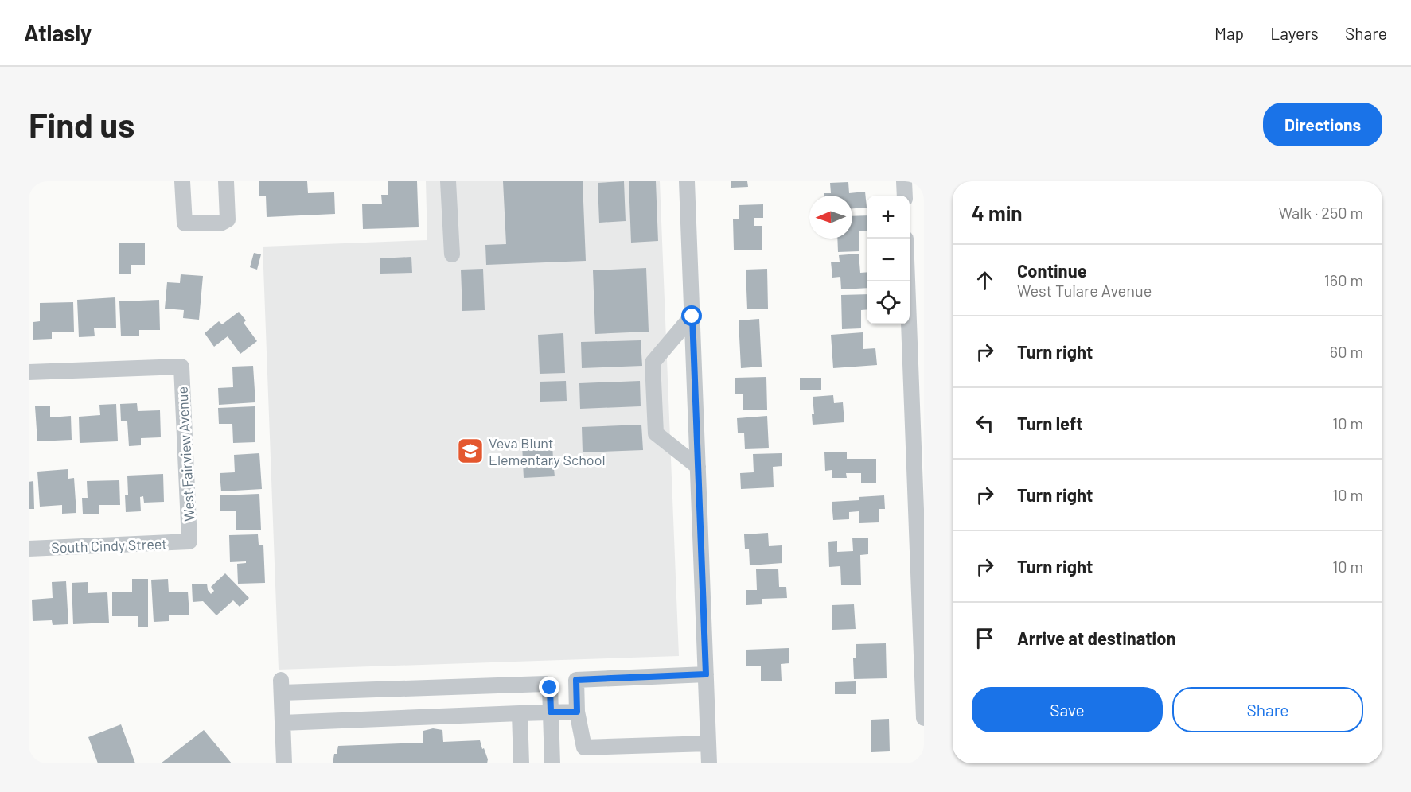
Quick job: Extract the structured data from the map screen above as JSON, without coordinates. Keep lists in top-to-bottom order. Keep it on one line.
{"streets":{"street":["West Fairview Avenue","South Cindy Street"]},"crossings":[["West Fairview Avenue","South Cindy Street"]],"places":{"school or university":["Veva Blunt Elementary School"]},"north":"left","page":{"header":"Atlasly","nav":["Map","Layers","Share"],"buttons":["Directions",["Save","Share"]],"title":"Find us","heading":["4 min","Walk · 250 m"],"map_buttons":["+","−"],"list":[["Continue","West Tulare Avenue","160 m"],["Turn right","60 m"],["Turn left","10 m"],["Turn right","10 m"],["Turn right","10 m"],"Arrive at destination"]}}
